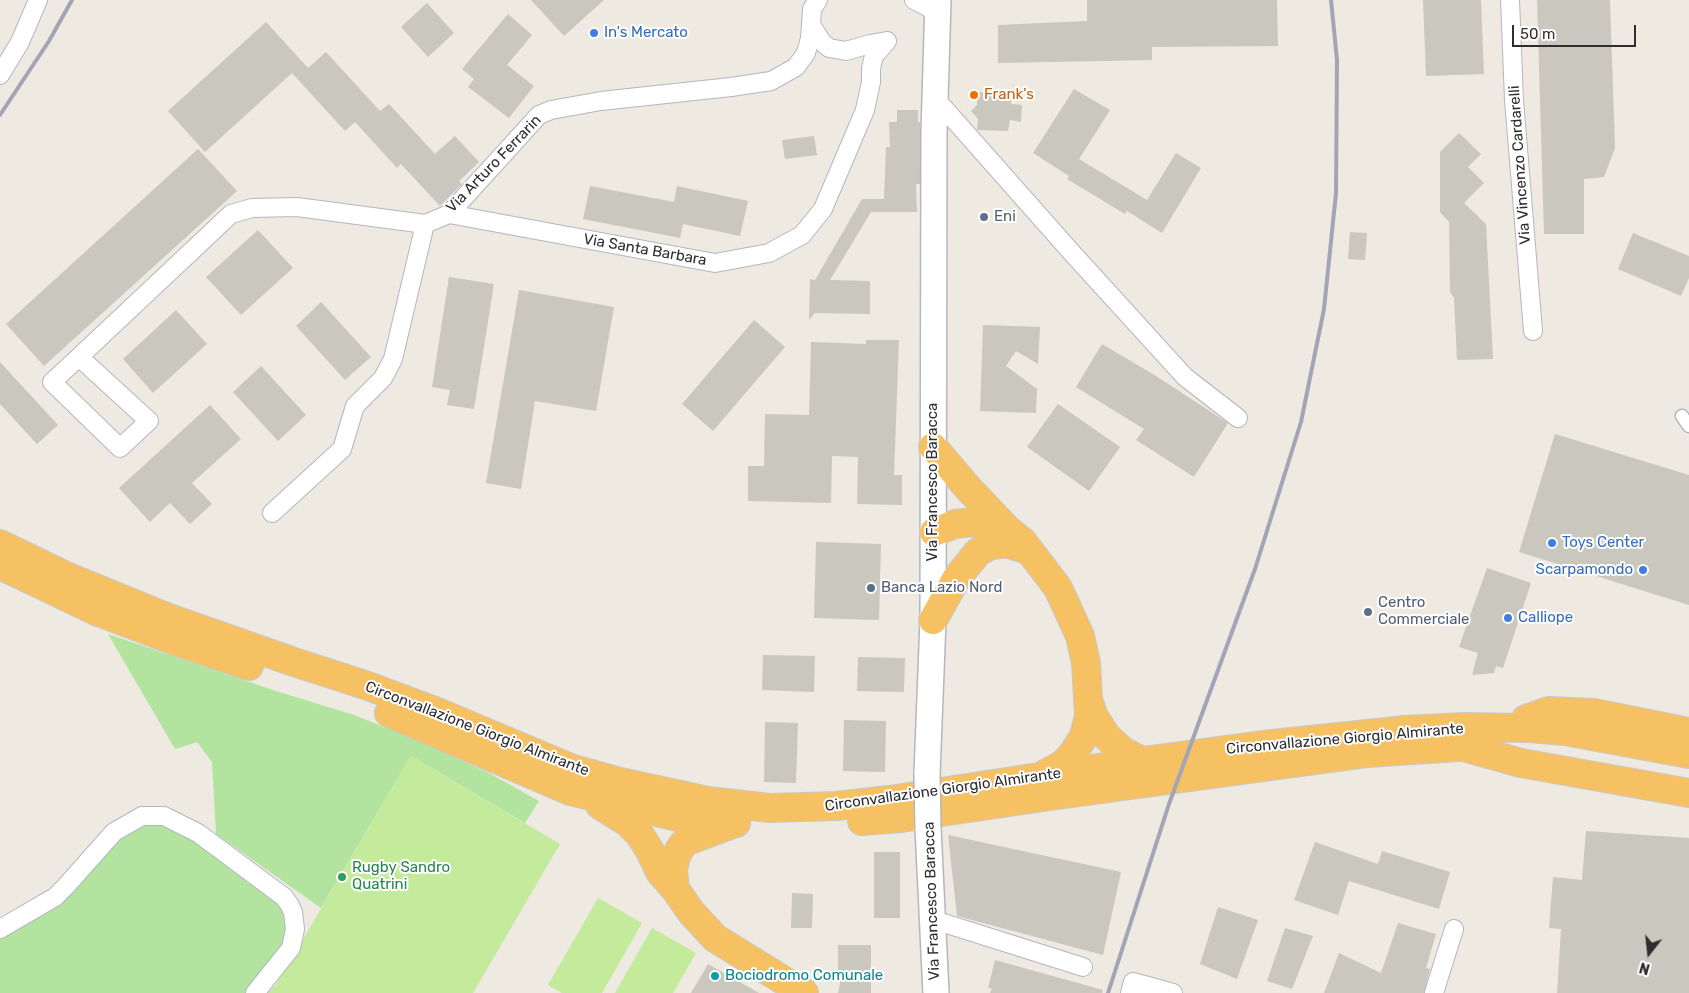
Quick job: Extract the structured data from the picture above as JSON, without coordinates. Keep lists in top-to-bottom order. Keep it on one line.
{"streets":{"highway":["Circonvallazione Giorgio Almirante"],"main road":["Via Francesco Baracca"],"street":["Via Arturo Ferrarin","Via Vincenzo Cardarelli","Via Santa Barbara"]},"crossings":[["Via Arturo Ferrarin","Via Santa Barbara"]],"places":["In's Mercato","Frank's","Eni","Toys Center","Scarpamondo","Banca Lazio Nord","Centro Commerciale","Calliope","Rugby Sandro Quatrini","Bociodromo Comunale"],"scale_bar":"50 m","north":"bottom"}
